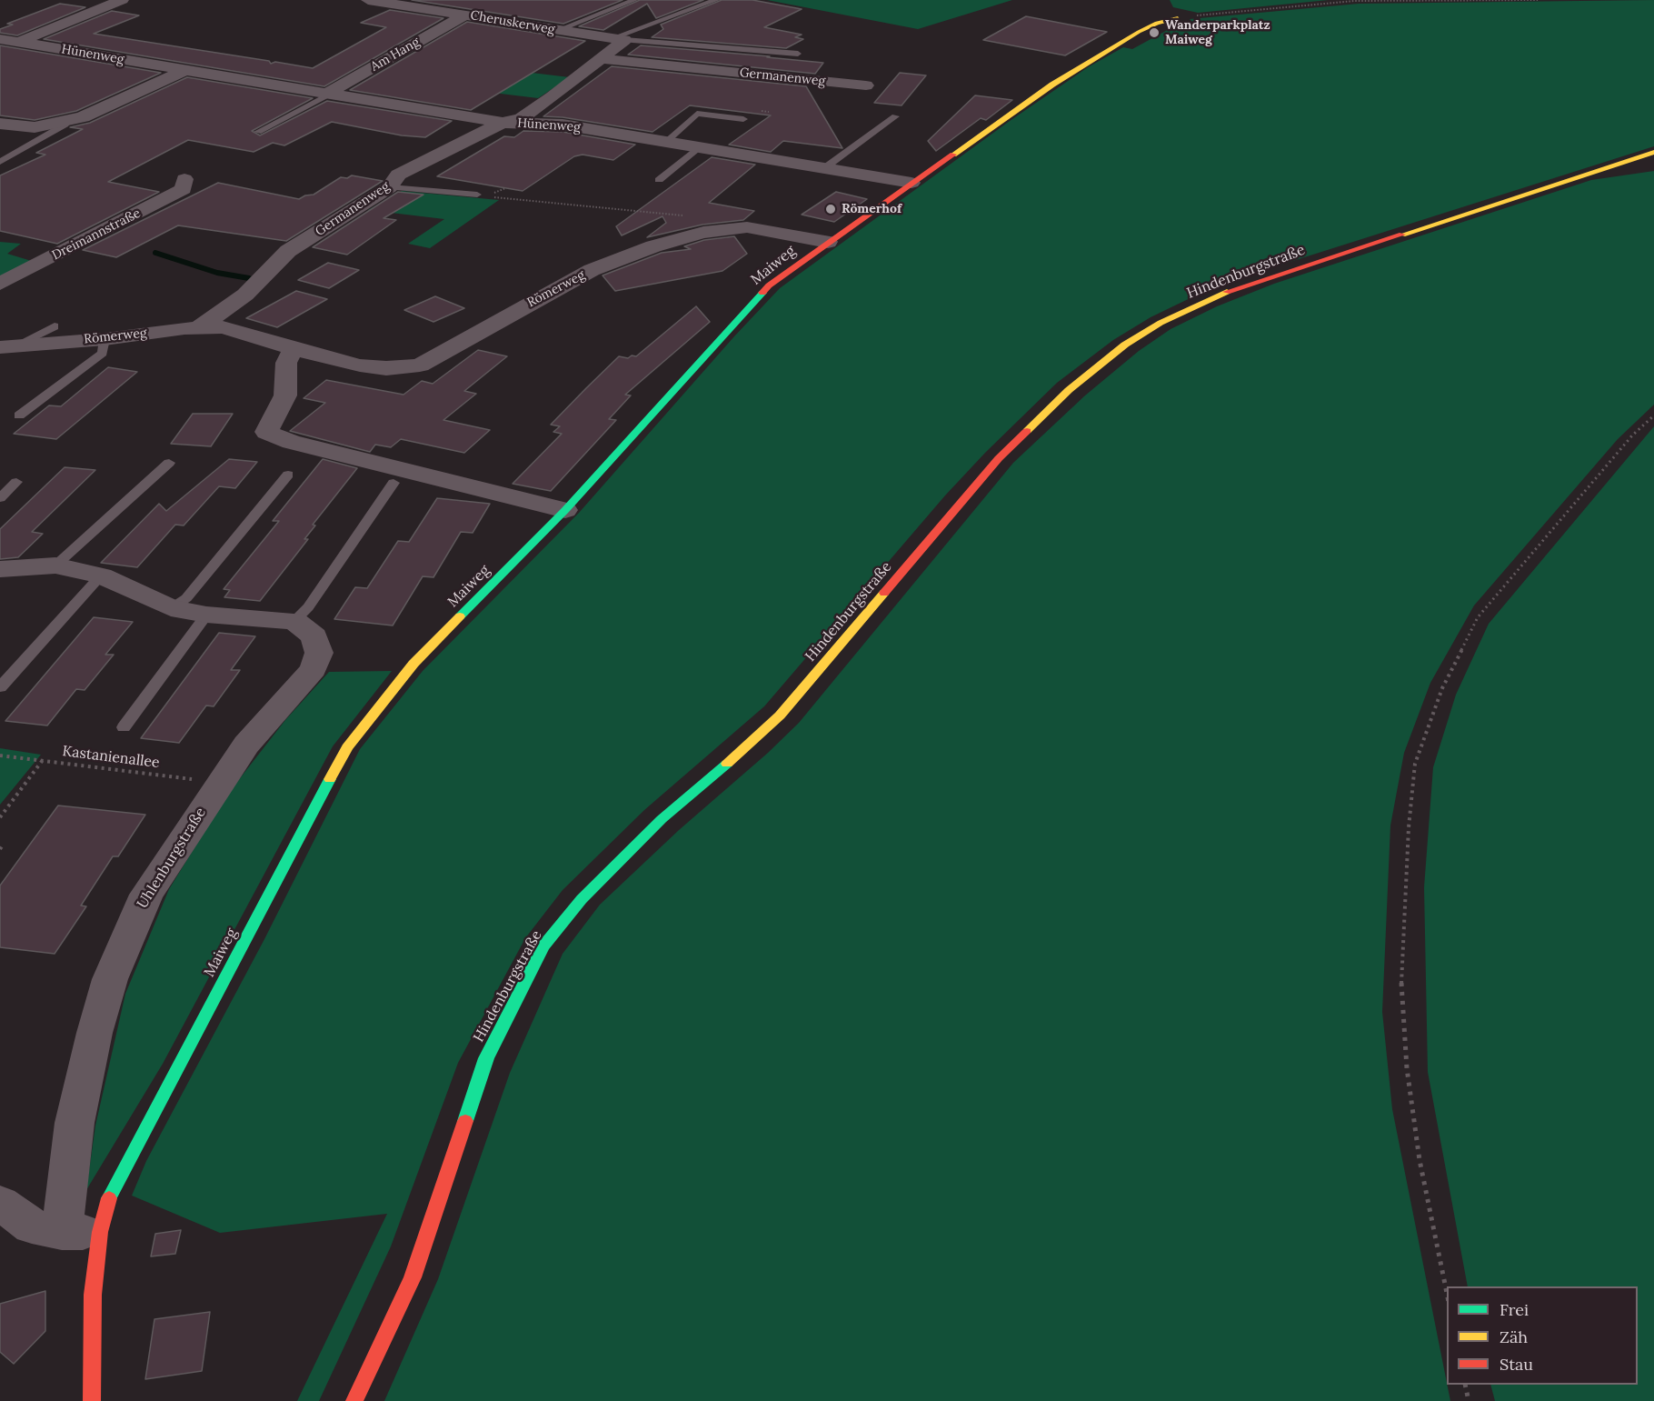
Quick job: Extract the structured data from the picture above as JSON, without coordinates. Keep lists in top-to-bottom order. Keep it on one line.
{"streets":{"street":["Cheruskerweg","Hünenweg","Am Hang","Germanenweg","Dreimannstraße","Maiweg","Hindenburgstraße","Römerweg","Uhlenburgstraße"],"path":["Kastanienallee"]},"crossings":[["Cheruskerweg","Am Hang"],["Cheruskerweg","Germanenweg"],["Hünenweg","Am Hang"],["Hünenweg","Germanenweg"],["Hünenweg","Maiweg"],["Germanenweg","Römerweg"],["Maiweg","Römerweg"],["Maiweg","Uhlenburgstraße"],["Kastanienallee","Uhlenburgstraße"]],"places":["Wanderparkplatz Maiweg","Römerhof"],"legend":["Frei","Zäh","Stau"]}
